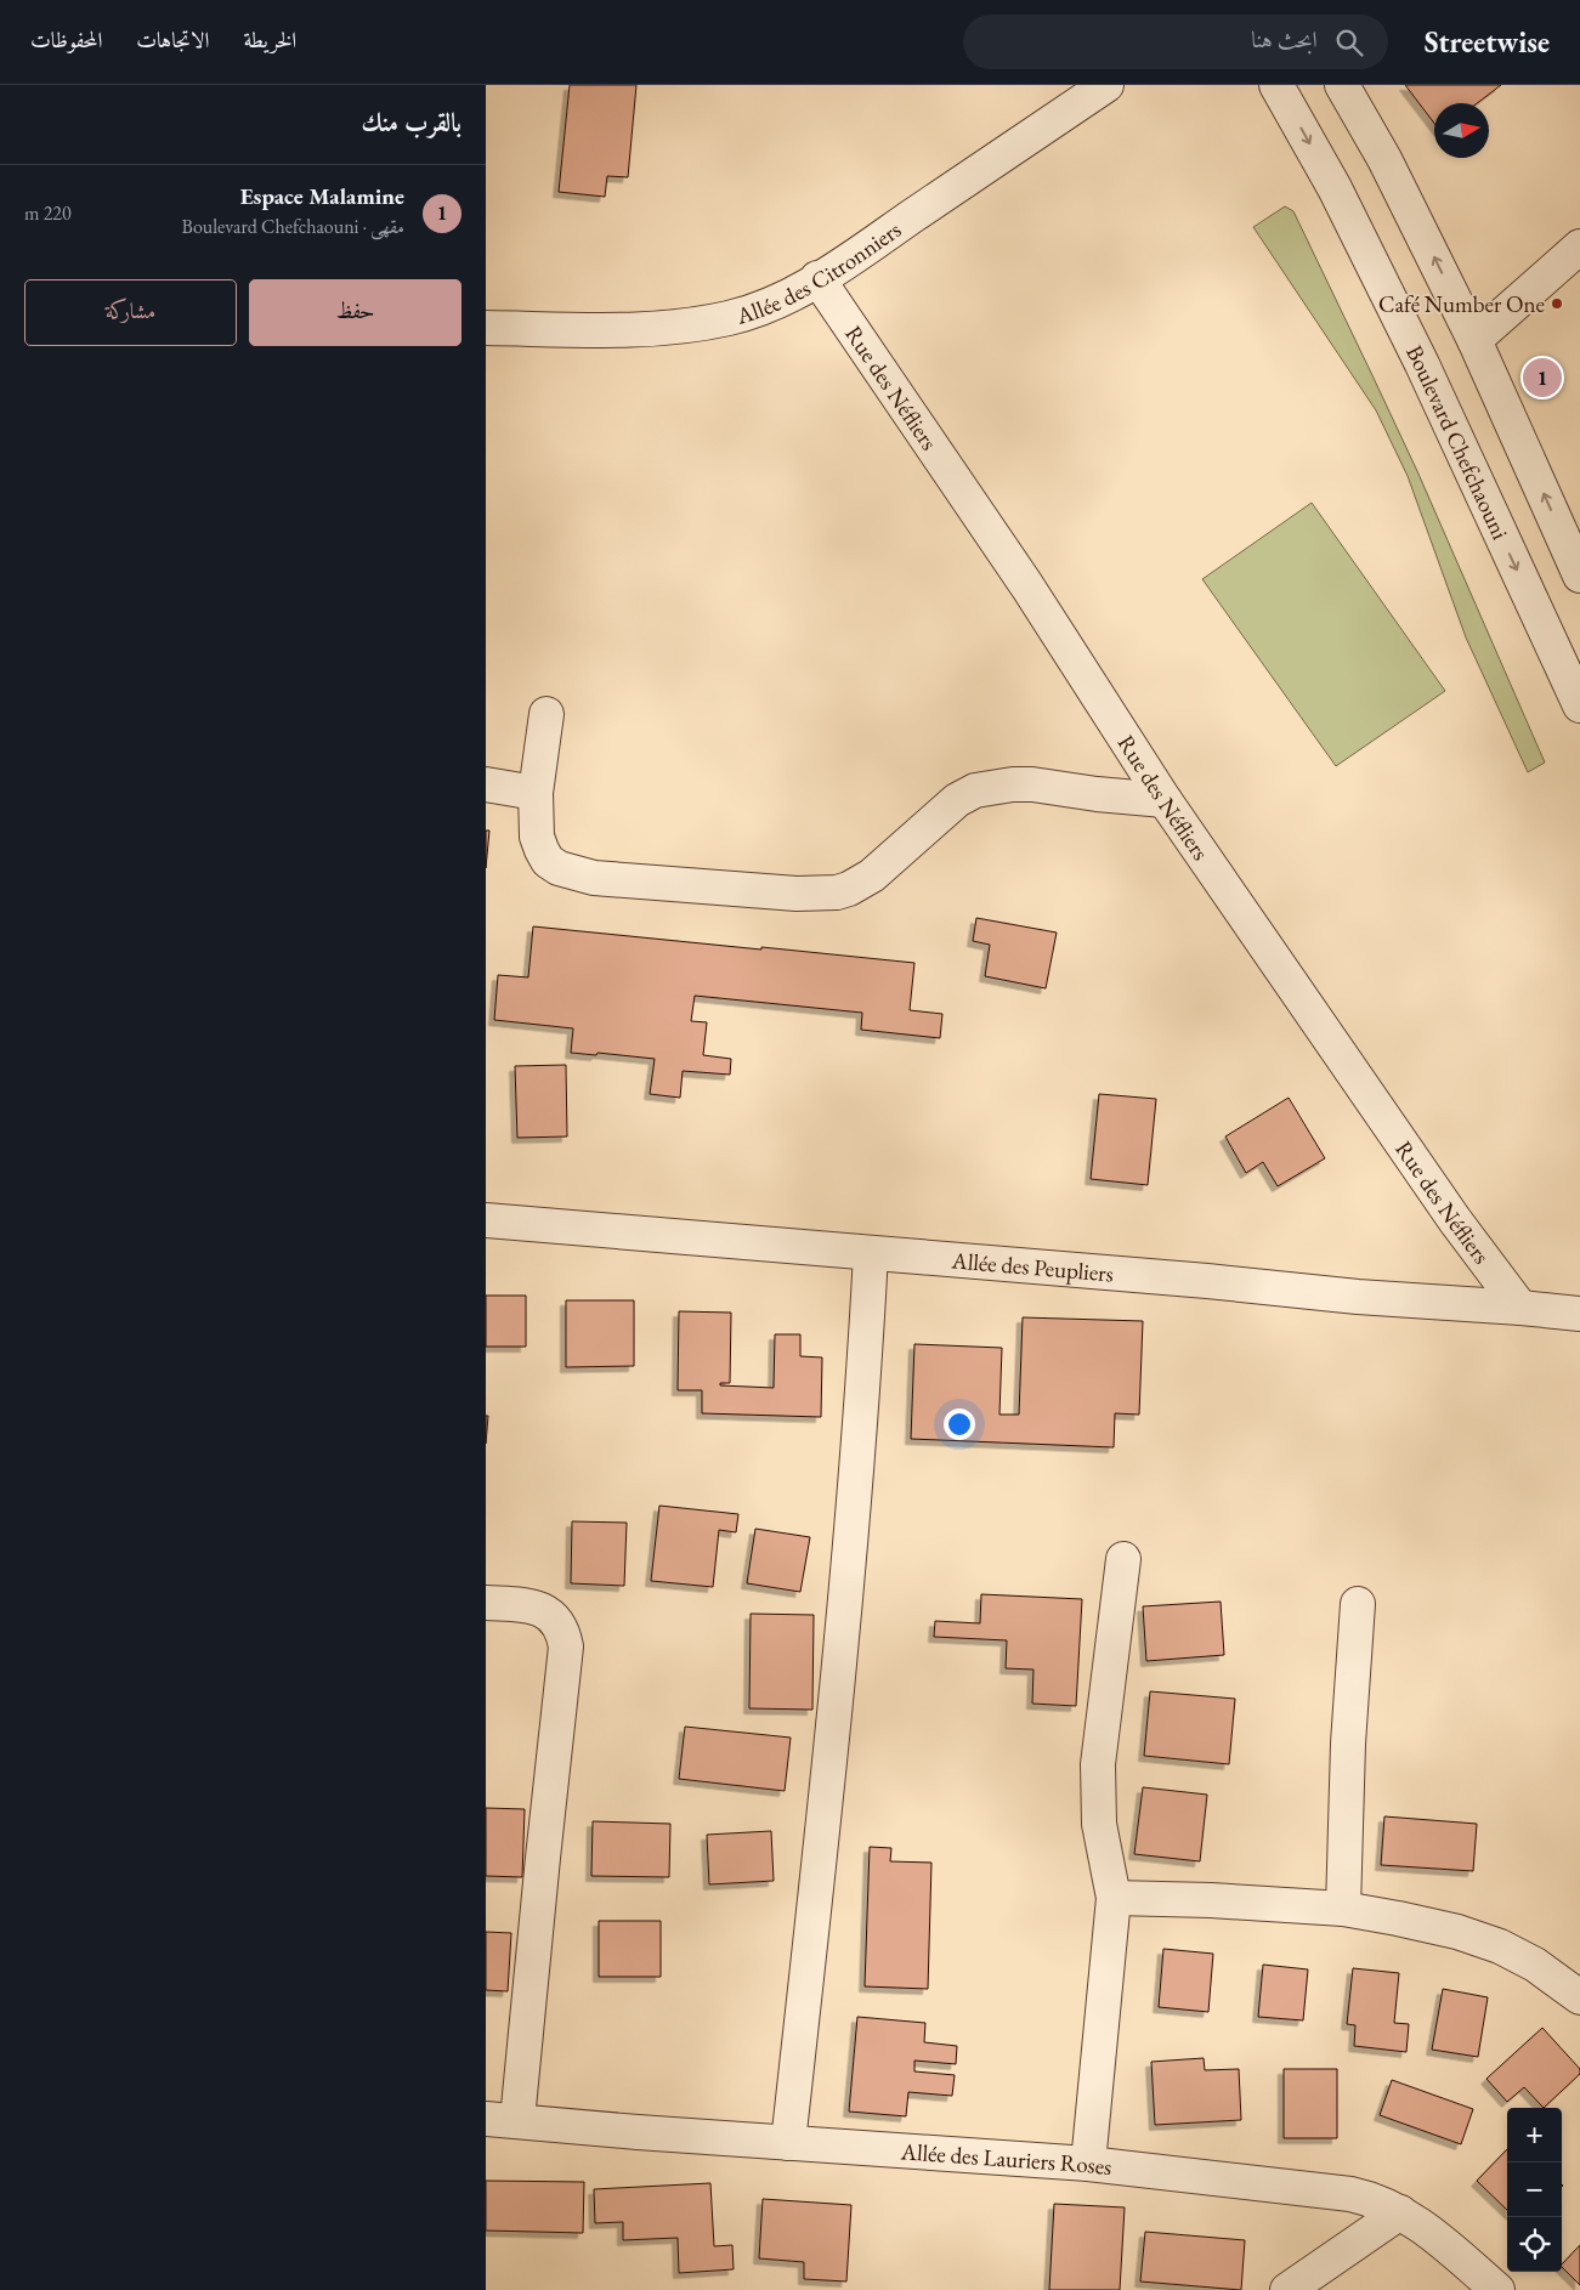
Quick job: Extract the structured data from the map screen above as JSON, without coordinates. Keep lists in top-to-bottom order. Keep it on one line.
{"streets":{"street":["Allée des Citronniers","Rue des Néfliers","Boulevard Chefchaouni","Allée des Peupliers","Allée des Lauriers Roses"]},"crossings":[["Allée des Citronniers","Rue des Néfliers"],["Rue des Néfliers","Allée des Peupliers"]],"places":["Café Number One"],"north":"right","page":{"header":"Streetwise","search":"ابحث هنا","nav":["الخريطة","الاتجاهات","المحفوظات"],"heading":"بالقرب منك","list":[{"mark":"1","name":"Espace Malamine","note":"مقهى · Boulevard Chefchaouni","value":"220 m"}],"buttons":["حفظ","مشاركة"],"pins":"1","map_buttons":["+","−"]}}
